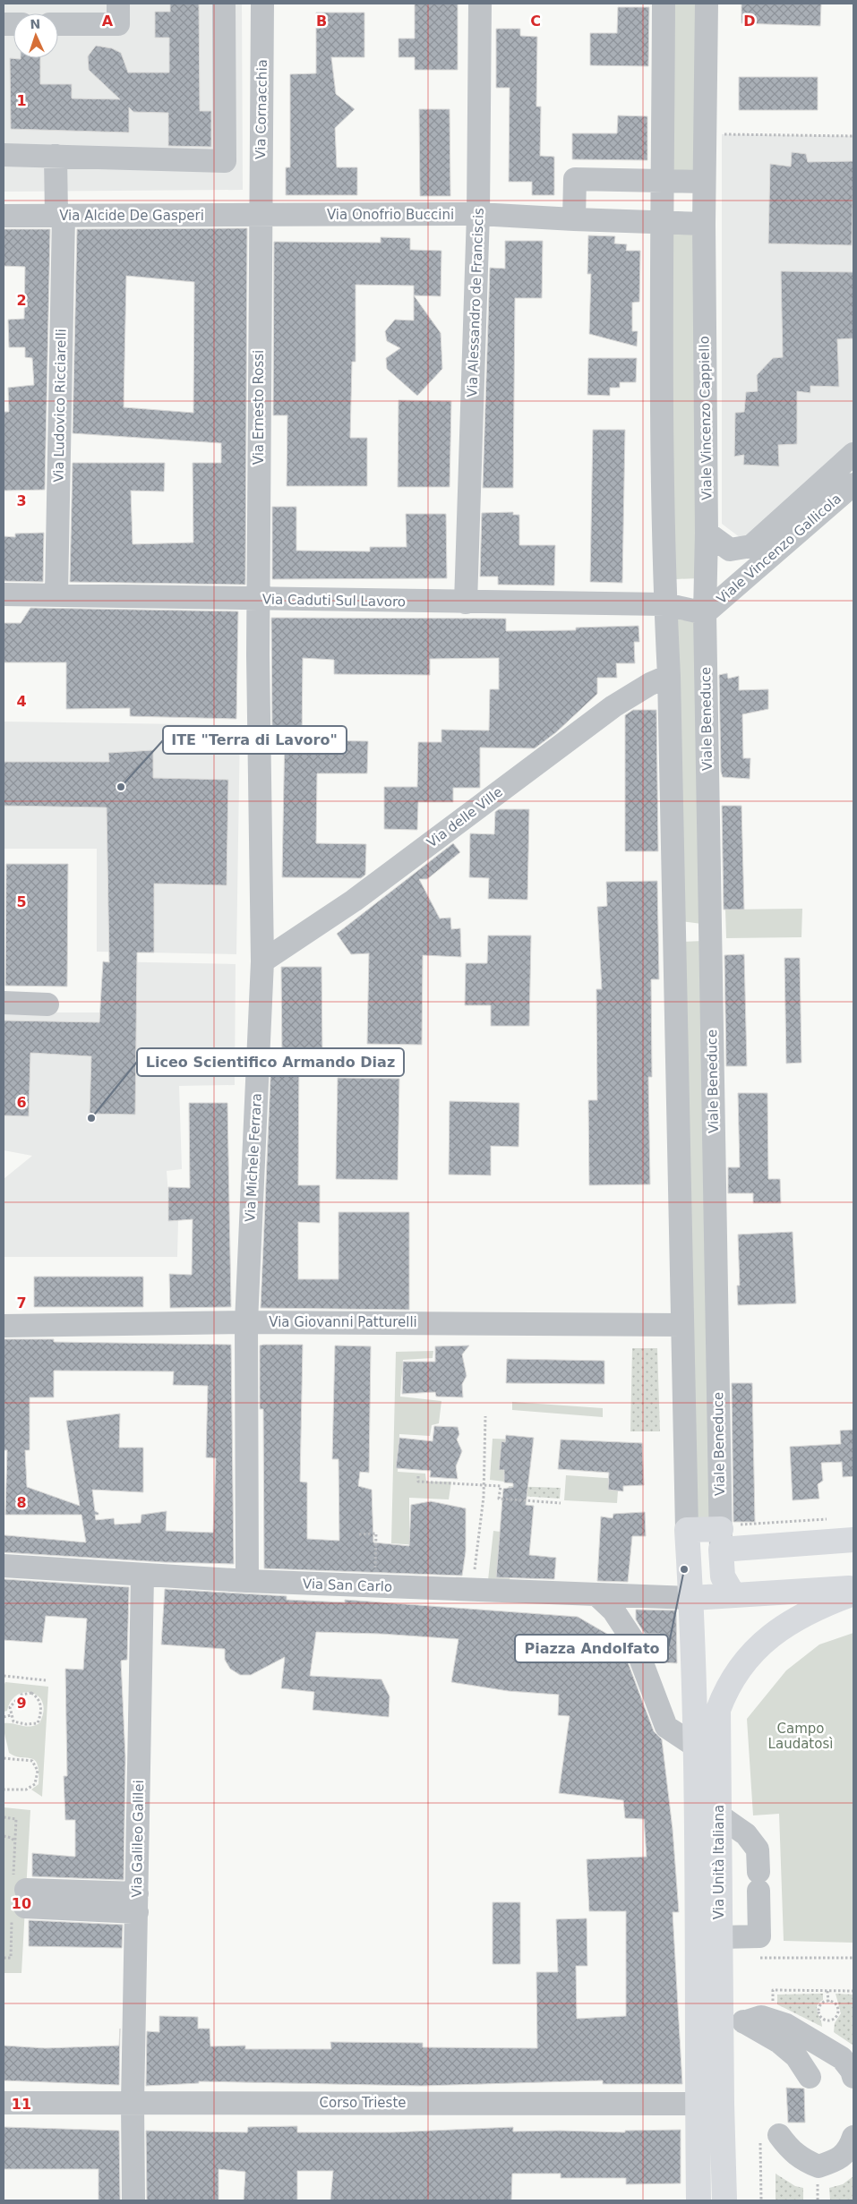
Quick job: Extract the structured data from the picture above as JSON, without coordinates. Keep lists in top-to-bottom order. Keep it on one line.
{"streets":{"main road":["Via Unità Italiana"],"street":["Via Cornacchia","Via Onofrio Buccini","Via Alcide De Gasperi","Via Alessandro de Franciscis","Via Ludovico Ricciarelli","Via Ernesto Rossi","Viale Vincenzo Cappiello","Viale Vincenzo Gallicola","Via Caduti Sul Lavoro","Viale Beneduce","Via delle Ville","Via Michele Ferrara","Via Giovanni Patturelli","Via San Carlo","Via Galileo Galilei","Corso Trieste"]},"crossings":[["Via Cornacchia","Via Onofrio Buccini"],["Via Cornacchia","Via Alcide De Gasperi"],["Via Cornacchia","Via Ernesto Rossi"],["Via Onofrio Buccini","Via Alcide De Gasperi"],["Via Onofrio Buccini","Via Alessandro de Franciscis"],["Via Onofrio Buccini","Via Ernesto Rossi"],["Via Alcide De Gasperi","Via Ludovico Ricciarelli"],["Via Alcide De Gasperi","Via Ernesto Rossi"],["Via Alessandro de Franciscis","Via Caduti Sul Lavoro"],["Via Ludovico Ricciarelli","Via Caduti Sul Lavoro"],["Via Ernesto Rossi","Via Caduti Sul Lavoro"],["Via Ernesto Rossi","Via Michele Ferrara"],["Viale Vincenzo Cappiello","Viale Vincenzo Gallicola"],["Viale Vincenzo Cappiello","Via Caduti Sul Lavoro"],["Viale Vincenzo Cappiello","Viale Beneduce"],["Viale Vincenzo Gallicola","Via Caduti Sul Lavoro"],["Viale Vincenzo Gallicola","Viale Beneduce"],["Via Caduti Sul Lavoro","Viale Beneduce"],["Via Caduti Sul Lavoro","Via Michele Ferrara"],["Via delle Ville","Via Michele Ferrara"],["Via Michele Ferrara","Via Giovanni Patturelli"],["Via Michele Ferrara","Via San Carlo"],["Via San Carlo","Via Galileo Galilei"],["Via San Carlo","Via Unità Italiana"],["Via Galileo Galilei","Corso Trieste"],["Via Unità Italiana","Corso Trieste"]],"parks":["Campo Laudatosì"],"places":["ITE \"Terra di Lavoro\"","Liceo Scientifico Armando Diaz","Piazza Andolfato"],"north":"top","grid":{"columns":["A","B","C","D"],"rows":["1","2","3","4","5","6","7","8","9","10","11"]}}
